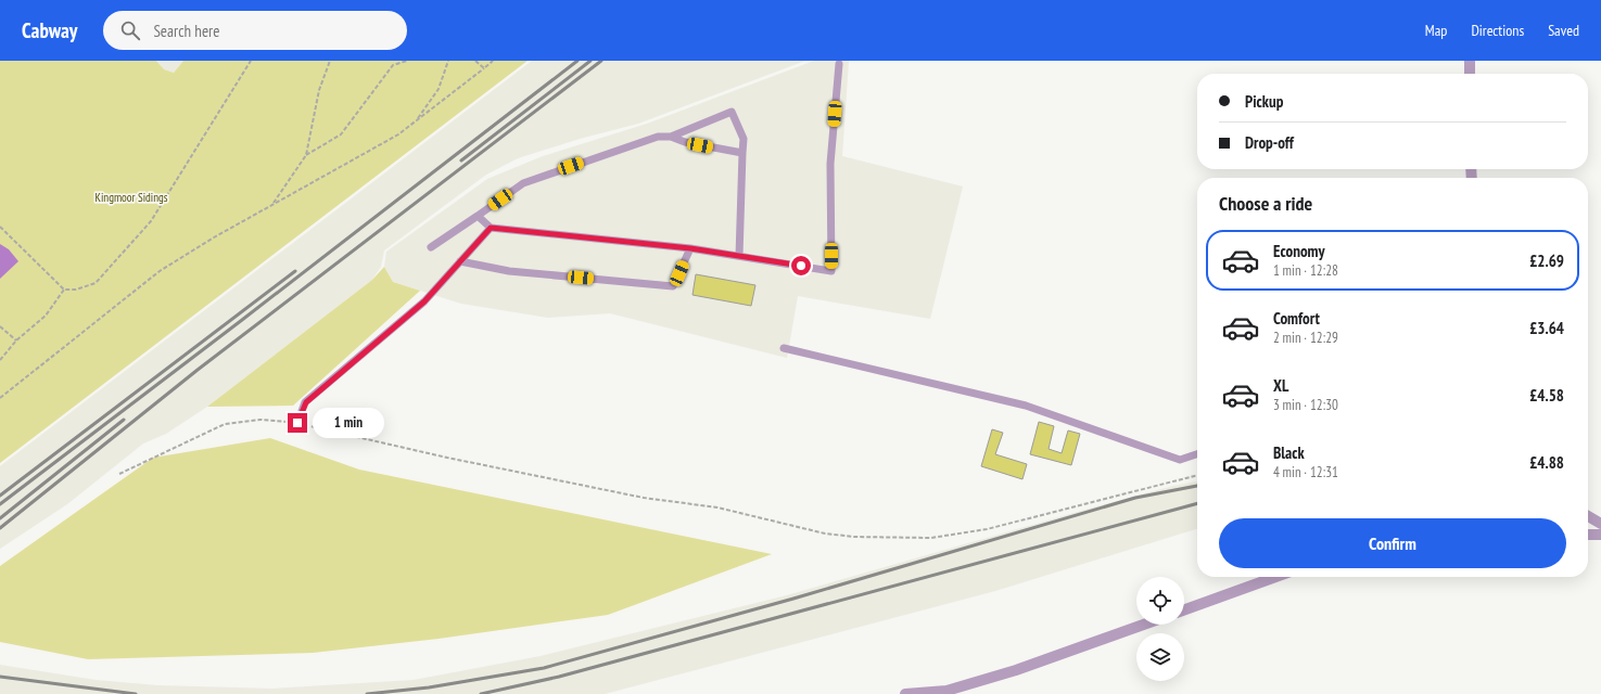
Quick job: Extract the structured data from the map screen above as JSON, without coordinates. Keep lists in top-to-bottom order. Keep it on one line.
{"parks":["Kingmoor Sidings"],"page":{"header":"Cabway","search":"Search here","nav":["Map","Directions","Saved"],"banner":["Pickup","Drop-off"],"heading":"Choose a ride","list":[{"name":"Economy","note":"1 min · 12:28","value":"£2.69"},{"name":"Comfort","note":"2 min · 12:29","value":"£3.64"},{"name":"XL","note":"3 min · 12:30","value":"£4.58"},{"name":"Black","note":"4 min · 12:31","value":"£4.88"}],"bubble":"1 min","buttons":"Confirm"}}
